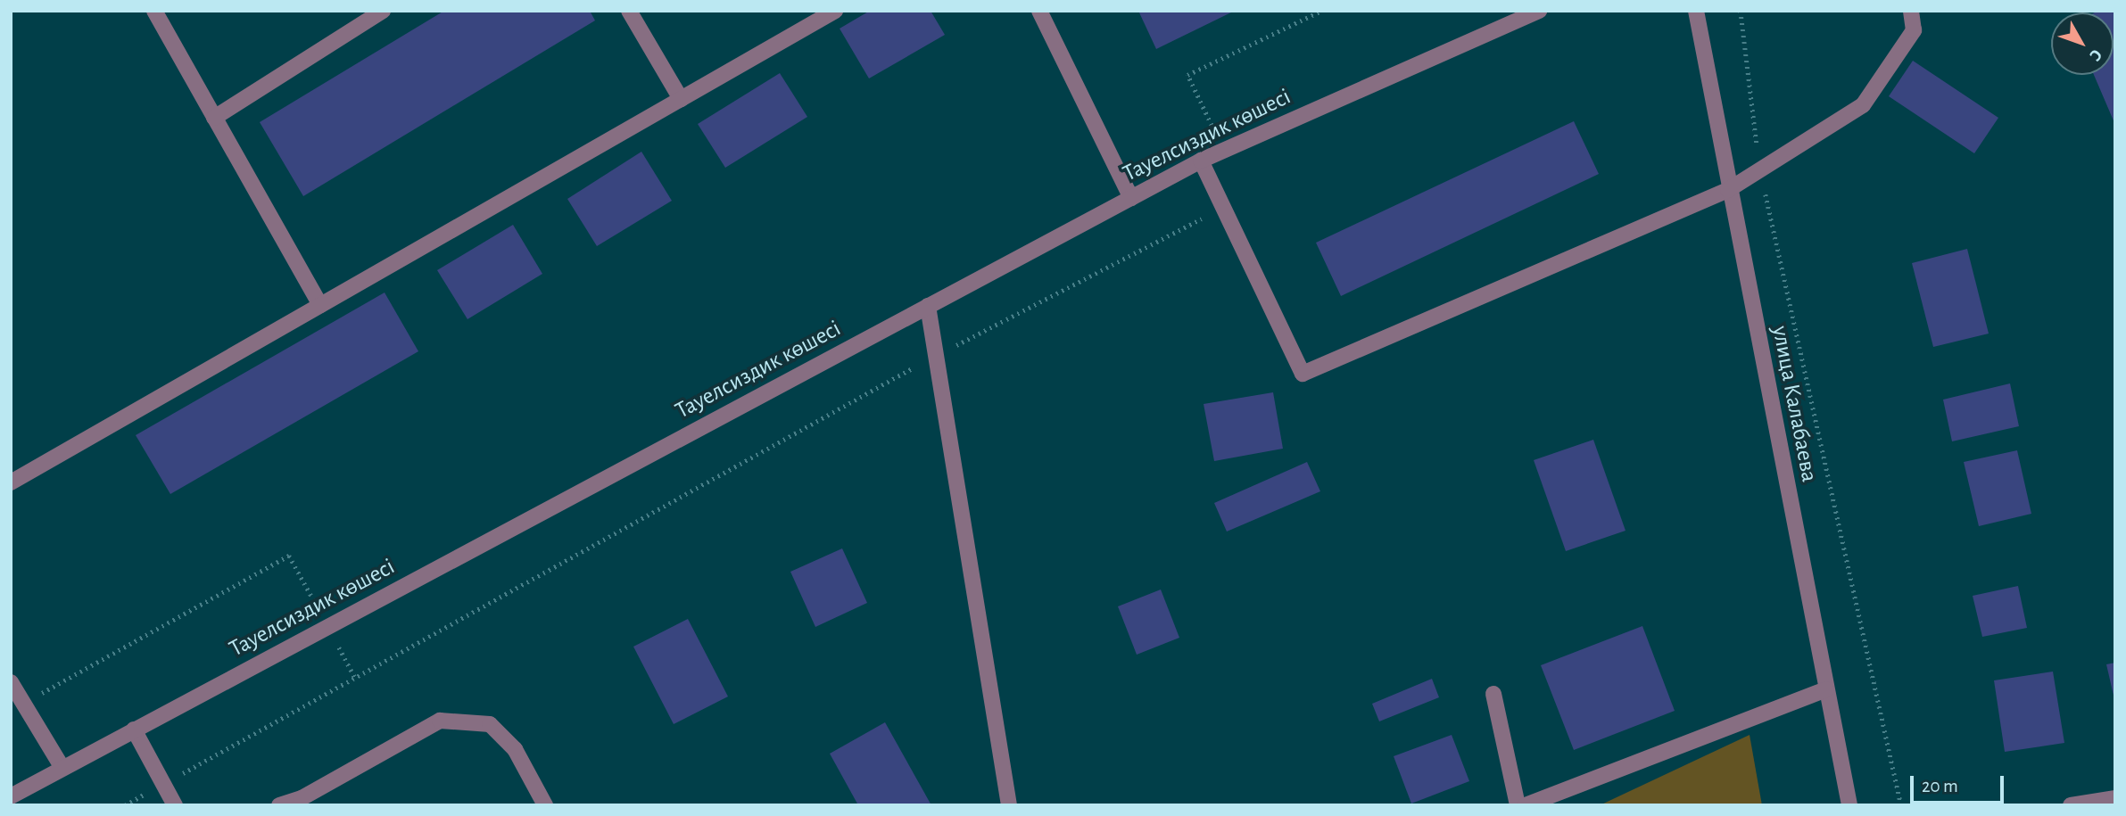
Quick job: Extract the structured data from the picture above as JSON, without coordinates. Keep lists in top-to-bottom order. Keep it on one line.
{"streets":{"street":["Тауелсиздик көшесі","улица Калабаева"]},"scale_bar":"20 m","north":"bottom right"}
